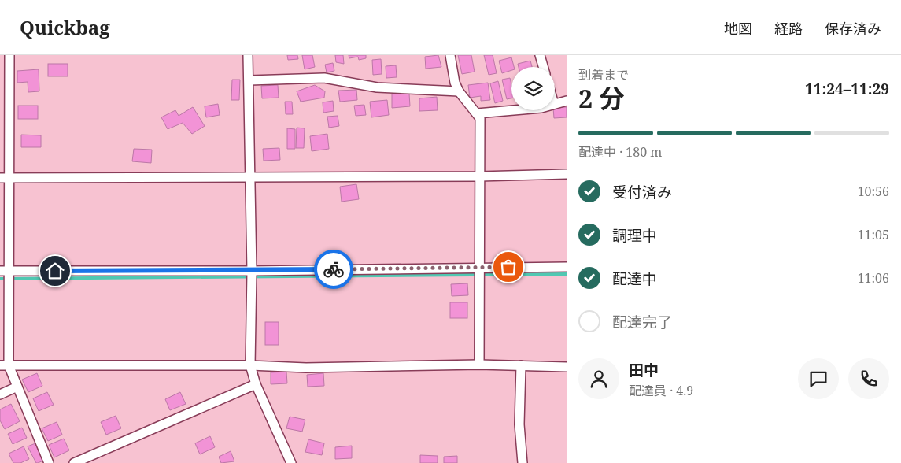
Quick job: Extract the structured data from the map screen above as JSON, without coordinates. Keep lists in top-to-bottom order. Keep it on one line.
{"page":{"header":"Quickbag","nav":["地図","経路","保存済み"],"heading":["2 分","到着まで","11:24–11:29"],"panel":["田中","配達員 · 4.9"],"bar":"配達中 · 180 m","list":[["受付済み","10:56"],["調理中","11:05"],["配達中","11:06"],"配達完了"]}}
